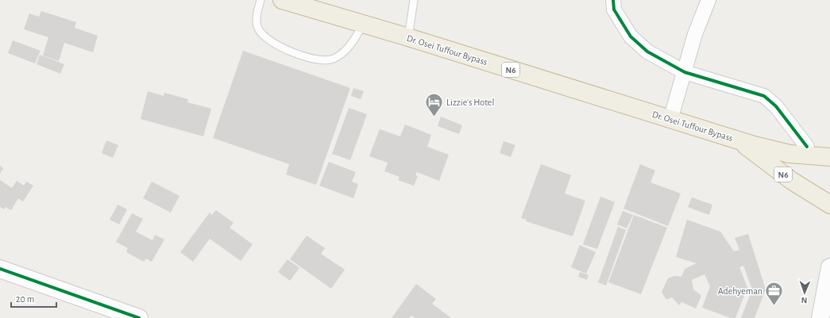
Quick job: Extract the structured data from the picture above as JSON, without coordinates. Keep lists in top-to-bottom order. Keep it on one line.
{"streets":{"highway":["Dr. Osei Tuffour Bypass","N6"]},"places":{"hotel":["Lizzie's Hotel"],"office":["Adehyeman"]},"scale_bar":"20 m","north":"bottom"}
